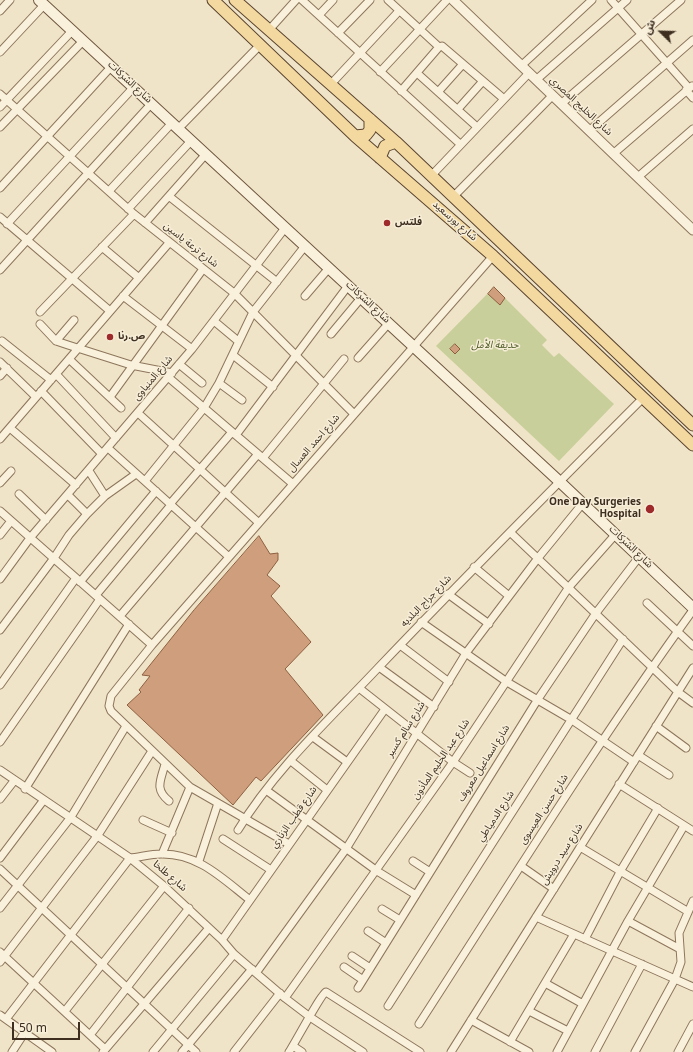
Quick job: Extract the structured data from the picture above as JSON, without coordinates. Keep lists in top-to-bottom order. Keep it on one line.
{"streets":{"main road":["شارع الشركات","شارع بورسعيد"],"street":["شارع الخليج المصري","شارع ترعة ياسين","شارع المنياوى","شارع احمد العسال","شارع جراج البلديه","شارع سالم كسبر","شارع عبد الحليم المأذون","شارع اسماعيل معروف","شارع حسن العيسوى","شارع الدمياطي","شارع قطب الزناري","شارع سيد درويش","شارع طلخا"]},"crossings":[["شارع الشركات","شارع المنياوى"],["شارع الشركات","شارع احمد العسال"],["شارع الشركات","شارع جراج البلديه"],["شارع الشركات","شارع سالم كسبر"],["شارع الشركات","شارع عبد الحليم المأذون"],["شارع الشركات","شارع اسماعيل معروف"],["شارع الشركات","شارع حسن العيسوى"],["شارع بورسعيد","شارع احمد العسال"],["شارع بورسعيد","شارع جراج البلديه"],["شارع ترعة ياسين","شارع المنياوى"],["شارع ترعة ياسين","شارع احمد العسال"],["شارع احمد العسال","شارع جراج البلديه"],["شارع احمد العسال","شارع قطب الزناري"],["شارع سالم كسبر","شارع طلخا"],["شارع عبد الحليم المأذون","شارع طلخا"],["شارع قطب الزناري","شارع طلخا"]],"parks":["حديقة الأمل"],"places":["فلتس","ص.رنا","One Day Surgeries Hospital"],"scale_bar":"50 m","north":"top left"}
